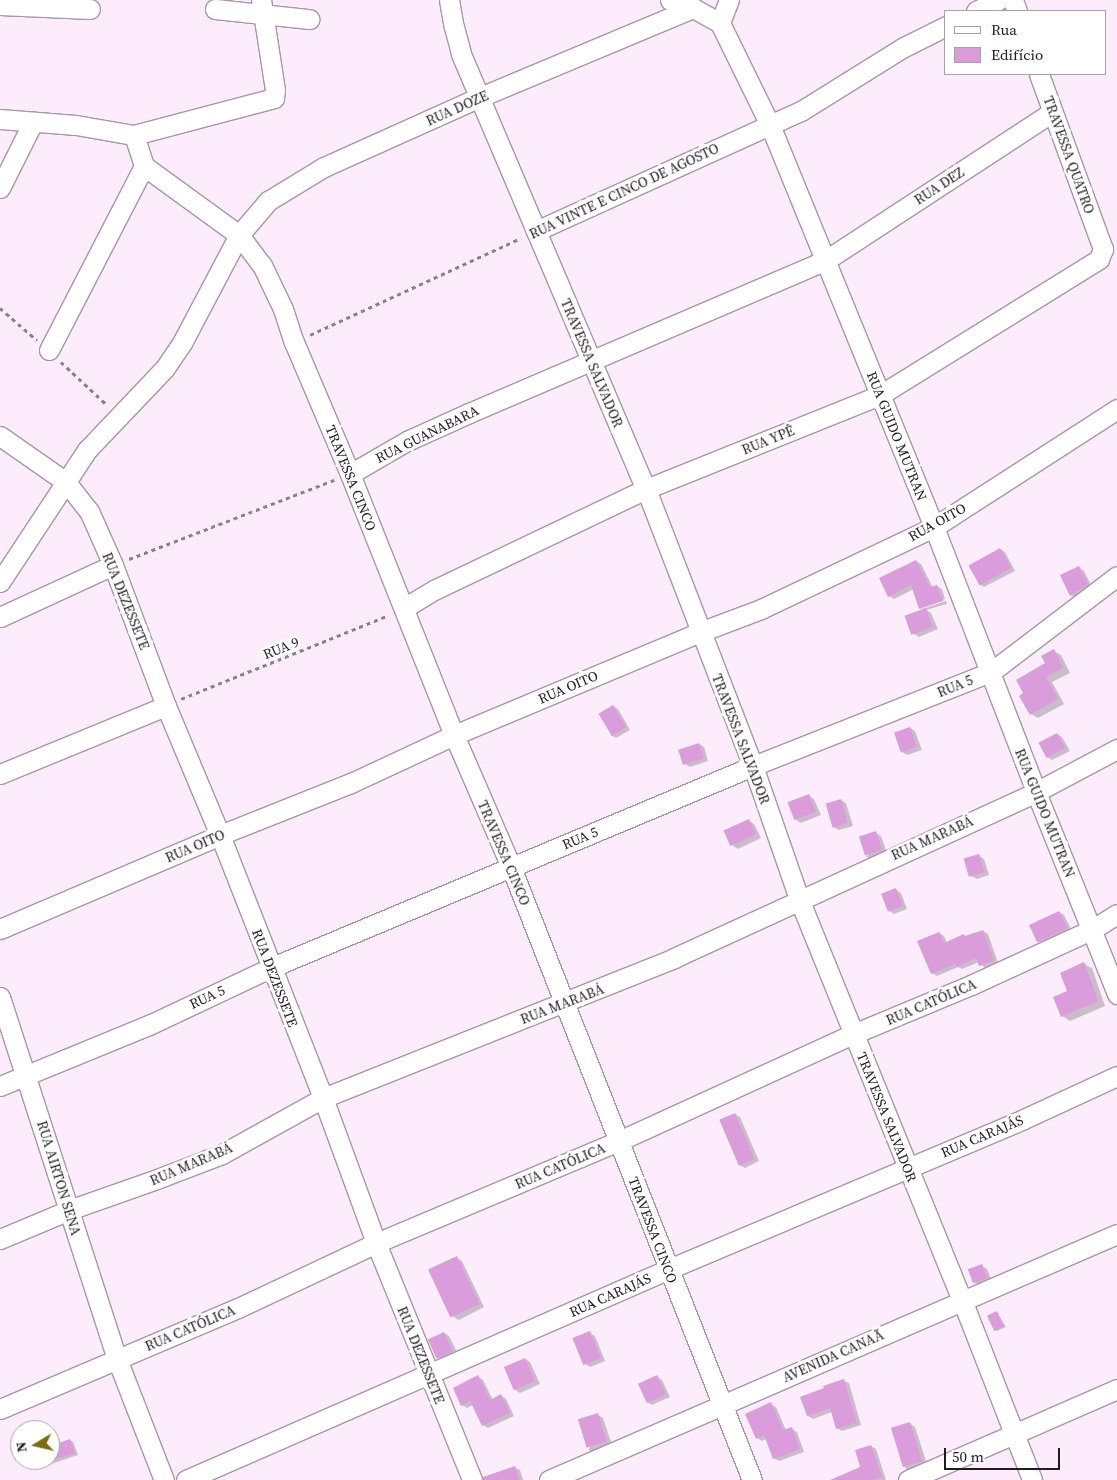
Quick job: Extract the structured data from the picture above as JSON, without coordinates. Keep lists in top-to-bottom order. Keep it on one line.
{"streets":{"street":["RUA DOZE","TRAVESSA QUATRO","RUA DEZ","RUA VINTE E CINCO DE AGOSTO","TRAVESSA SALVADOR","RUA GUANABARA","RUA GUIDO MUTRAN","RUA YPÊ","TRAVESSA CINCO","RUA OITO","RUA DEZESSETE","RUA 5","RUA MARABÁ","RUA CATÓLICA","RUA CARAJÁS","RUA AIRTON SENA","AVENIDA CANAÃ"],"path":["RUA 9"]},"crossings":[["RUA DOZE","TRAVESSA SALVADOR"],["RUA DOZE","TRAVESSA CINCO"],["RUA DOZE","RUA DEZESSETE"],["TRAVESSA QUATRO","RUA DEZ"],["TRAVESSA QUATRO","RUA YPÊ"],["RUA DEZ","RUA GUANABARA"],["RUA DEZ","RUA GUIDO MUTRAN"],["RUA VINTE E CINCO DE AGOSTO","TRAVESSA SALVADOR"],["RUA VINTE E CINCO DE AGOSTO","RUA GUIDO MUTRAN"],["RUA VINTE E CINCO DE AGOSTO","TRAVESSA CINCO"],["TRAVESSA SALVADOR","RUA GUANABARA"],["TRAVESSA SALVADOR","RUA YPÊ"],["TRAVESSA SALVADOR","RUA OITO"],["TRAVESSA SALVADOR","RUA 5"],["TRAVESSA SALVADOR","RUA MARABÁ"],["TRAVESSA SALVADOR","RUA CATÓLICA"],["TRAVESSA SALVADOR","RUA CARAJÁS"],["TRAVESSA SALVADOR","AVENIDA CANAÃ"],["RUA GUANABARA","RUA GUIDO MUTRAN"],["RUA GUANABARA","TRAVESSA CINCO"],["RUA GUIDO MUTRAN","RUA YPÊ"],["RUA GUIDO MUTRAN","RUA OITO"],["RUA GUIDO MUTRAN","RUA 5"],["RUA GUIDO MUTRAN","RUA MARABÁ"],["RUA GUIDO MUTRAN","RUA CATÓLICA"],["RUA YPÊ","TRAVESSA CINCO"],["RUA YPÊ","RUA 9"],["TRAVESSA CINCO","RUA OITO"],["TRAVESSA CINCO","RUA 9"],["TRAVESSA CINCO","RUA 5"],["TRAVESSA CINCO","RUA MARABÁ"],["TRAVESSA CINCO","RUA CATÓLICA"],["TRAVESSA CINCO","RUA CARAJÁS"],["TRAVESSA CINCO","AVENIDA CANAÃ"],["RUA OITO","RUA DEZESSETE"],["RUA DEZESSETE","RUA 9"],["RUA DEZESSETE","RUA 5"],["RUA DEZESSETE","RUA MARABÁ"],["RUA DEZESSETE","RUA CATÓLICA"],["RUA DEZESSETE","RUA CARAJÁS"],["RUA 5","RUA AIRTON SENA"],["RUA MARABÁ","RUA AIRTON SENA"],["RUA CATÓLICA","RUA AIRTON SENA"]],"legend":["Rua","Edifício"],"scale_bar":"50 m","north":"left"}
